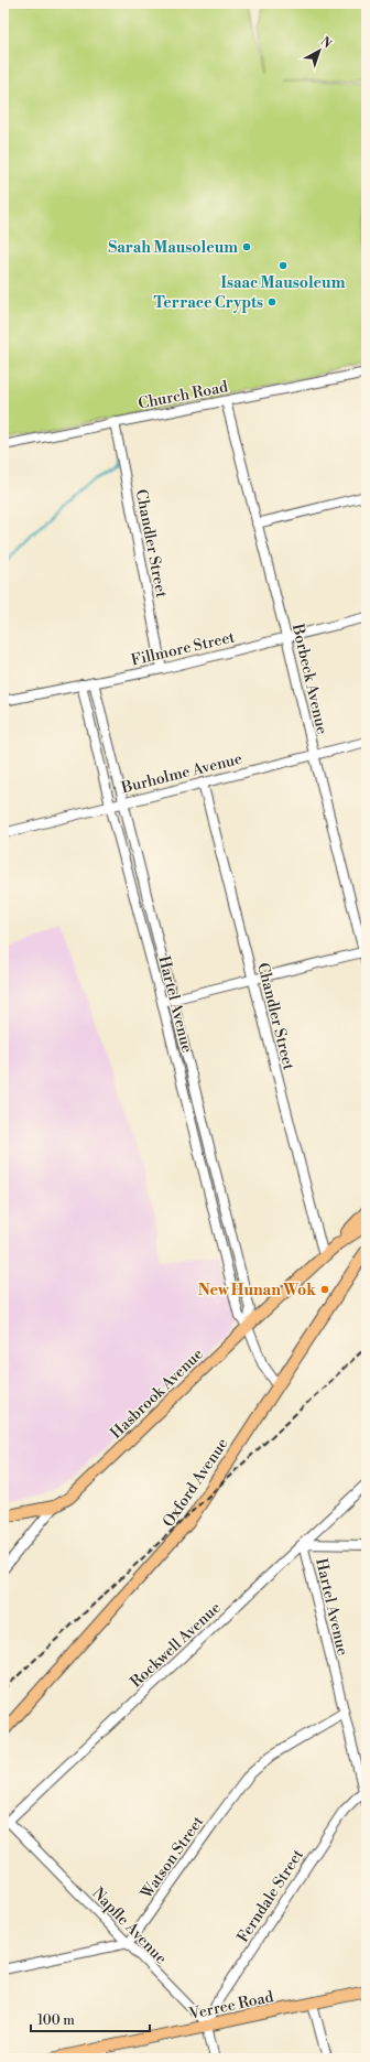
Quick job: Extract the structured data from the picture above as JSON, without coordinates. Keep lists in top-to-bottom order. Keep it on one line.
{"streets":{"main road":["Hasbrook Avenue","Oxford Avenue","Verree Road"],"street":["Church Road","Chandler Street","Fillmore Street","Borbeck Avenue","Burholme Avenue","Hartel Avenue","Rockwell Avenue","Watson Street","Ferndale Street","Napfle Avenue"]},"crossings":[["Church Road","Chandler Street"],["Church Road","Borbeck Avenue"],["Chandler Street","Fillmore Street"],["Chandler Street","Burholme Avenue"],["Chandler Street","Hasbrook Avenue"],["Fillmore Street","Borbeck Avenue"],["Fillmore Street","Hartel Avenue"],["Borbeck Avenue","Burholme Avenue"],["Burholme Avenue","Hartel Avenue"],["Hartel Avenue","Hasbrook Avenue"],["Hartel Avenue","Oxford Avenue"],["Hartel Avenue","Rockwell Avenue"],["Hartel Avenue","Watson Street"],["Hartel Avenue","Ferndale Street"],["Rockwell Avenue","Napfle Avenue"],["Watson Street","Napfle Avenue"],["Ferndale Street","Napfle Avenue"],["Ferndale Street","Verree Road"],["Napfle Avenue","Verree Road"]],"places":["Sarah Mausoleum","Isaac Mausoleum","Terrace Crypts","New Hunan Wok"],"scale_bar":"100 m","north":"top right"}
